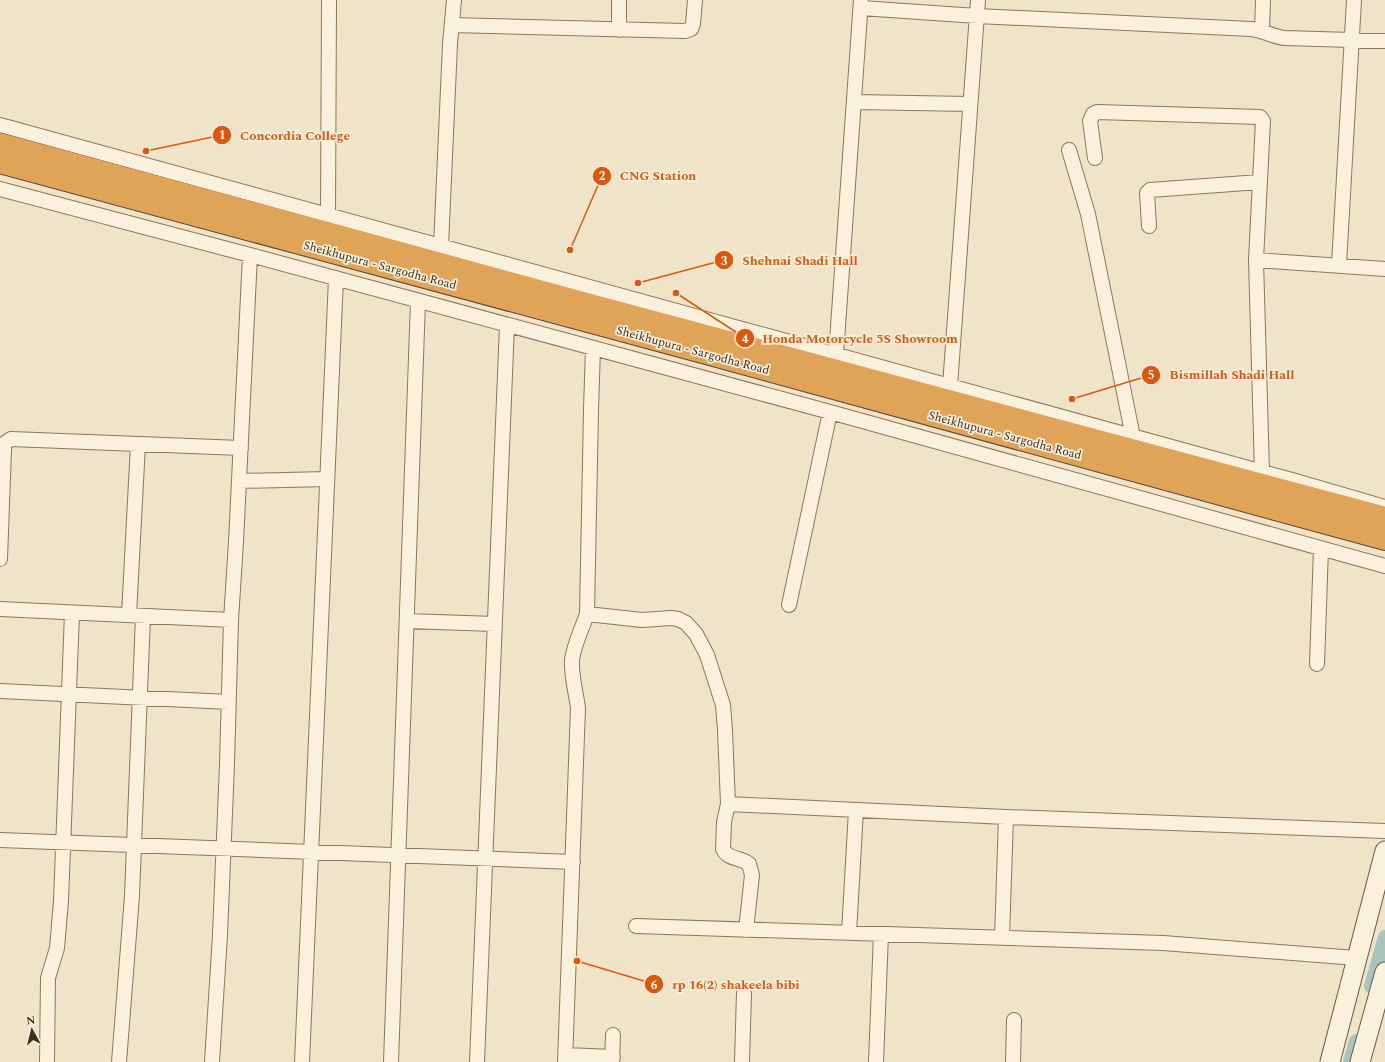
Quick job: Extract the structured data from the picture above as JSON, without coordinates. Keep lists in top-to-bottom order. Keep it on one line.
{"streets":{"highway":["Sheikhupura - Sargodha Road"]},"places":["Concordia College","CNG Station","Shehnai Shadi Hall","Honda Motorcycle 5S Showroom","Bismillah Shadi Hall","rp 16(2) shakeela bibi"],"north":"top"}
